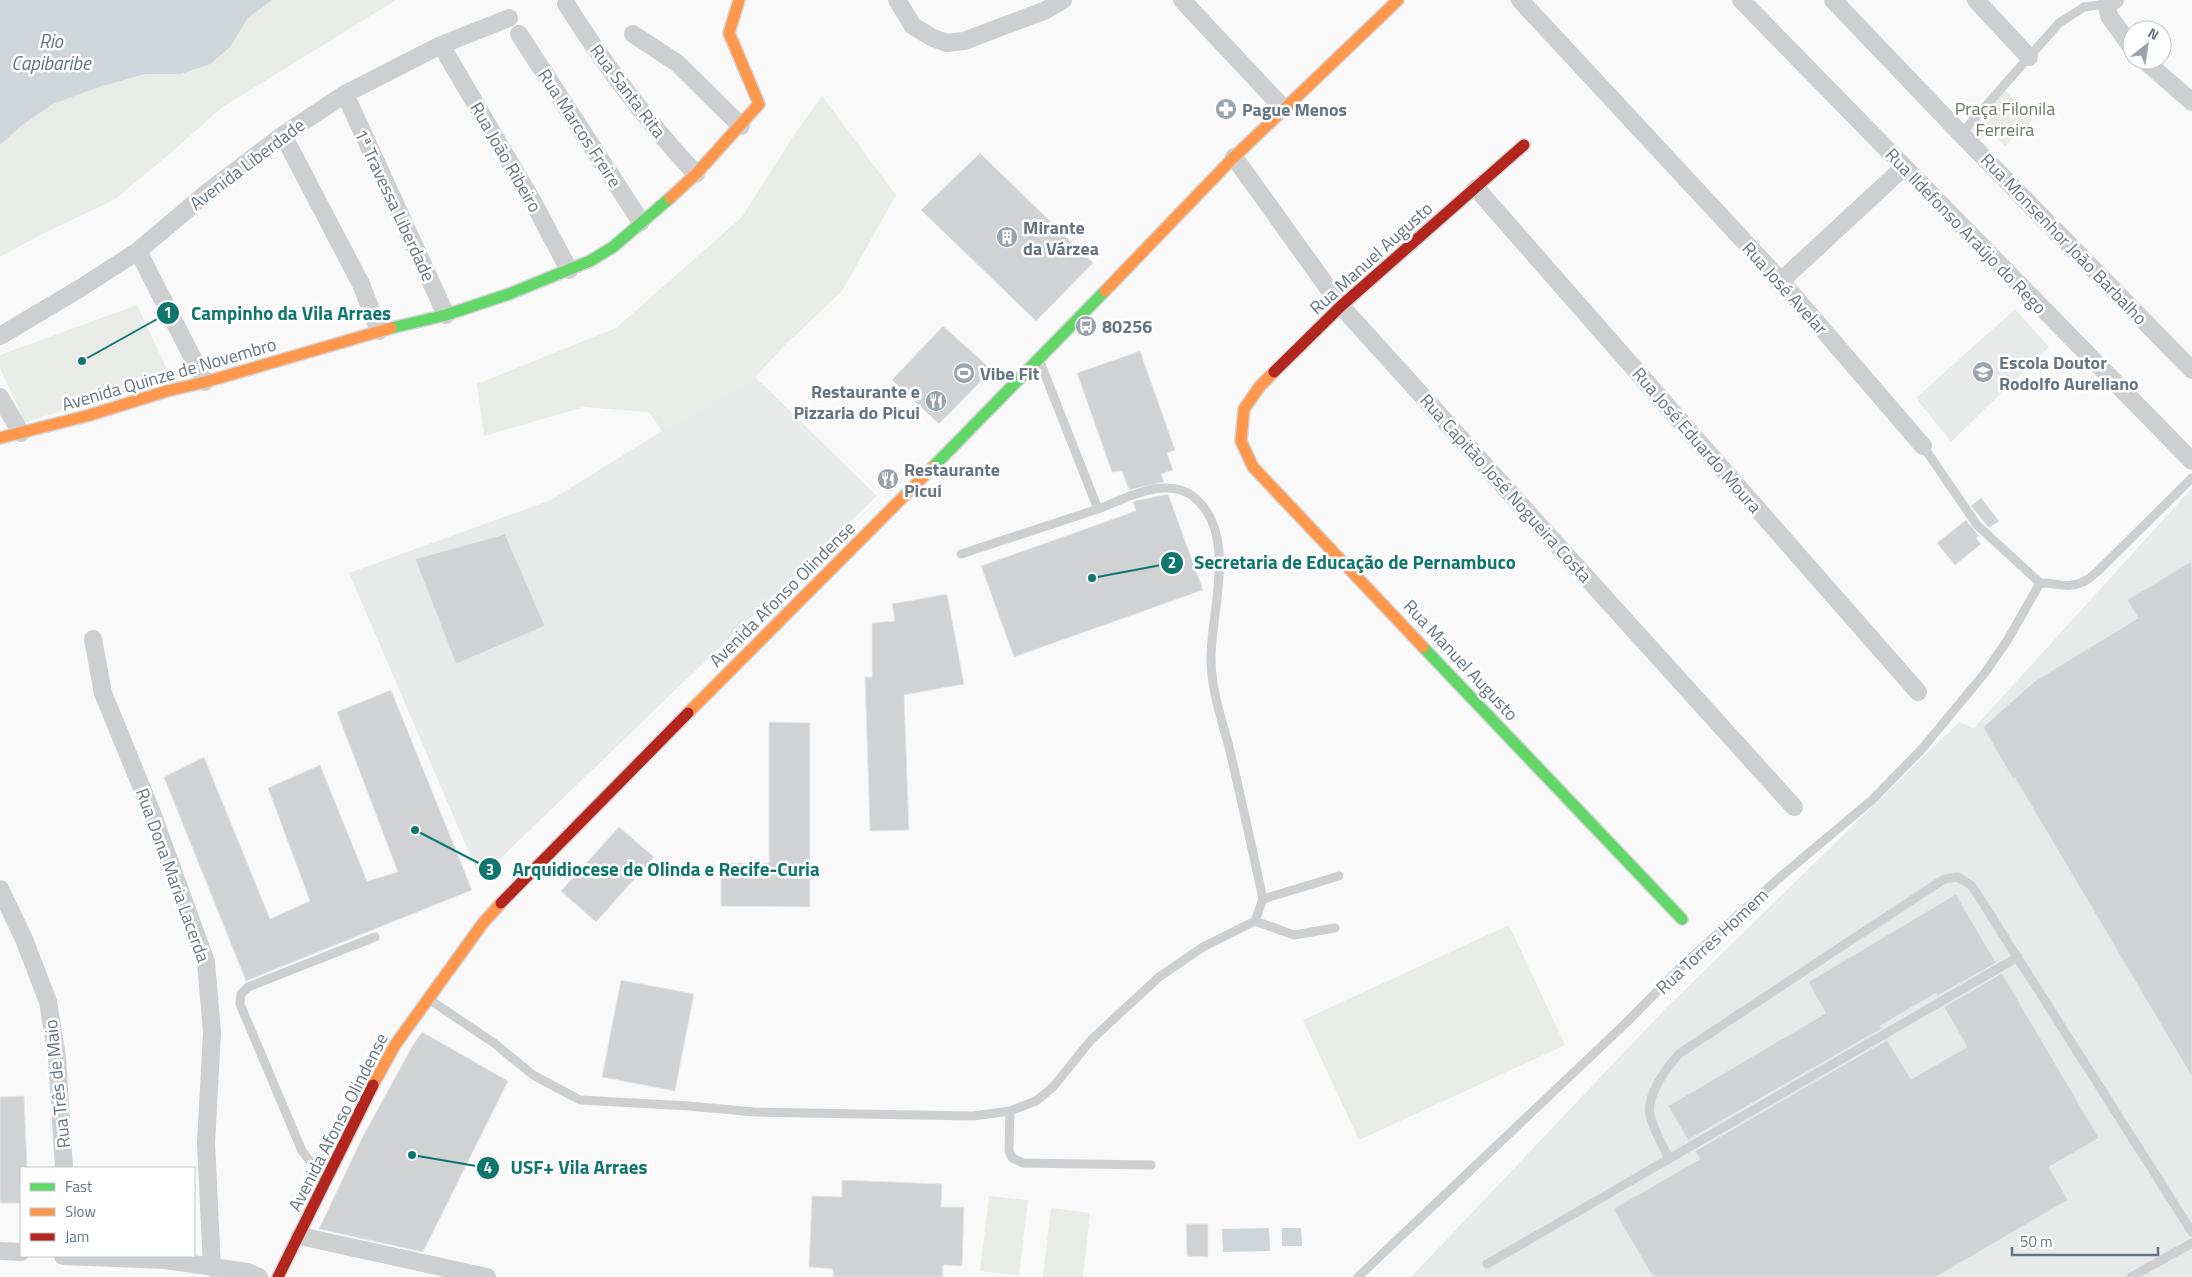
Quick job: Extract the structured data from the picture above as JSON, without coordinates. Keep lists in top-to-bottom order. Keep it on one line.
{"streets":{"street":["Rua Santa Rita","Rua Marcos Freire","Rua João Ribeiro","Avenida Liberdade","1ª Travessa Liberdade","Rua Ildefonso Araújo do Rego","Rua Monsenhor João Barbalho","Rua Manuel Augusto","Rua José Avelar","Avenida Quinze de Novembro","Rua José Eduardo Moura","Rua Capitão José Nogueira Costa","Avenida Afonso Olindense","Rua Dona Maria Lacerda","Rua Três de Maio"],"lane":["Rua Torres Homem"]},"crossings":[["Rua Santa Rita","Avenida Quinze de Novembro"],["Rua Marcos Freire","Avenida Quinze de Novembro"],["Rua João Ribeiro","Avenida Liberdade"],["Rua João Ribeiro","Avenida Quinze de Novembro"],["Avenida Liberdade","1ª Travessa Liberdade"],["1ª Travessa Liberdade","Avenida Quinze de Novembro"],["Rua Manuel Augusto","Rua José Eduardo Moura"],["Rua Manuel Augusto","Rua Capitão José Nogueira Costa"],["Rua José Avelar","Rua Torres Homem"],["Rua Capitão José Nogueira Costa","Avenida Afonso Olindense"]],"water":["Rio Capibaribe"],"parks":["Praça Filonila Ferreira"],"places":{"pharmacy":["Pague Menos"],"building":["Mirante da Várzea"],"bus stop":["80256"],"other":["Campinho da Vila Arraes","Secretaria de Educação de Pernambuco","Arquidiocese de Olinda e Recife-Curia","USF+ Vila Arraes"],"school or university":["Escola Doutor Rodolfo Aureliano"],"sports":["Vibe Fit"],"restaurant":["Restaurante e Pizzaria do Picui","Restaurante Picui"]},"legend":["Fast","Slow","Jam"],"scale_bar":"50 m","north":"top right"}
